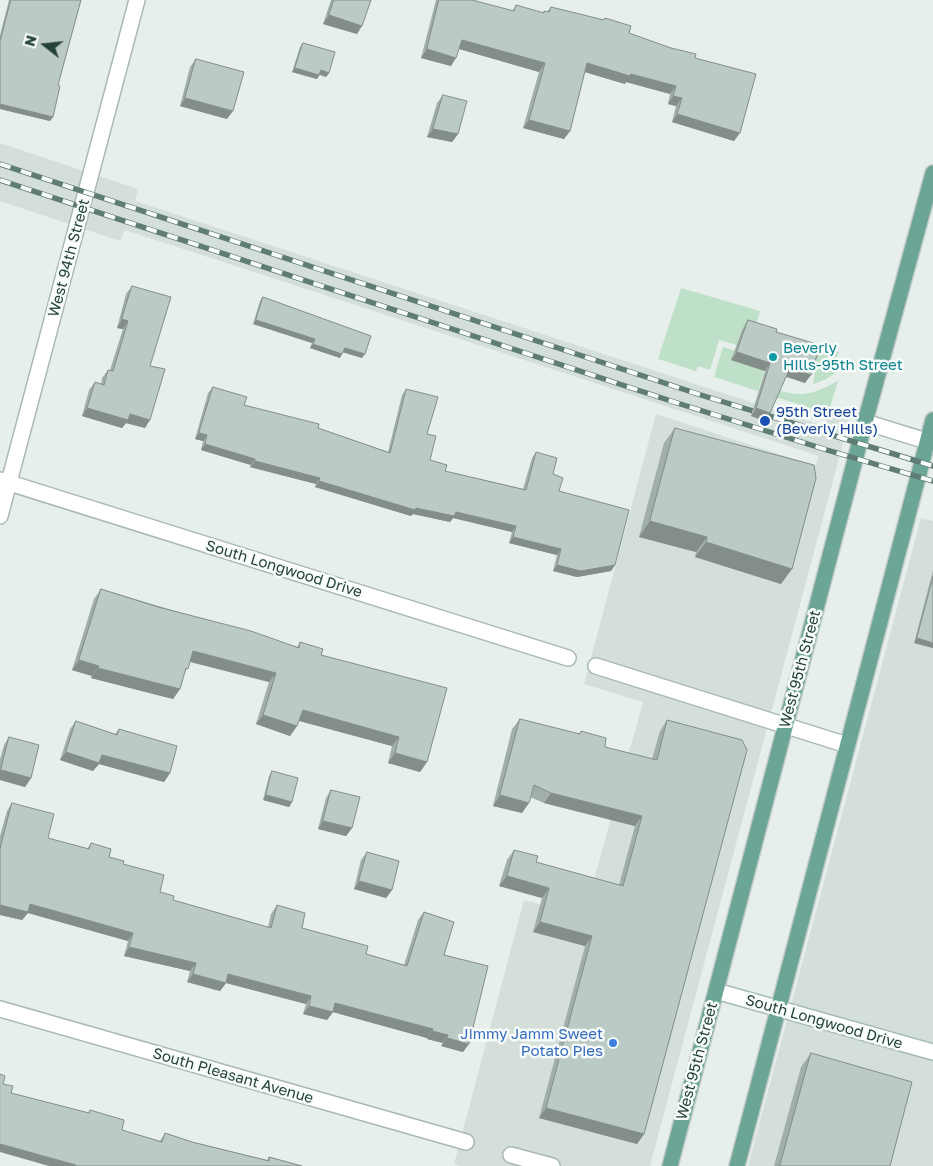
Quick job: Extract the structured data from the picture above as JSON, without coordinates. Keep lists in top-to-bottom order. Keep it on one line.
{"streets":{"main road":["West 95th Street"],"street":["West 94th Street","South Longwood Drive","South Pleasant Avenue"]},"crossings":[["West 94th Street","South Longwood Drive"],["South Longwood Drive","West 95th Street"]],"places":["Beverly Hills-95th Street","95th Street (Beverly Hills)","Jimmy Jamm Sweet Potato Pies"],"north":"left"}
